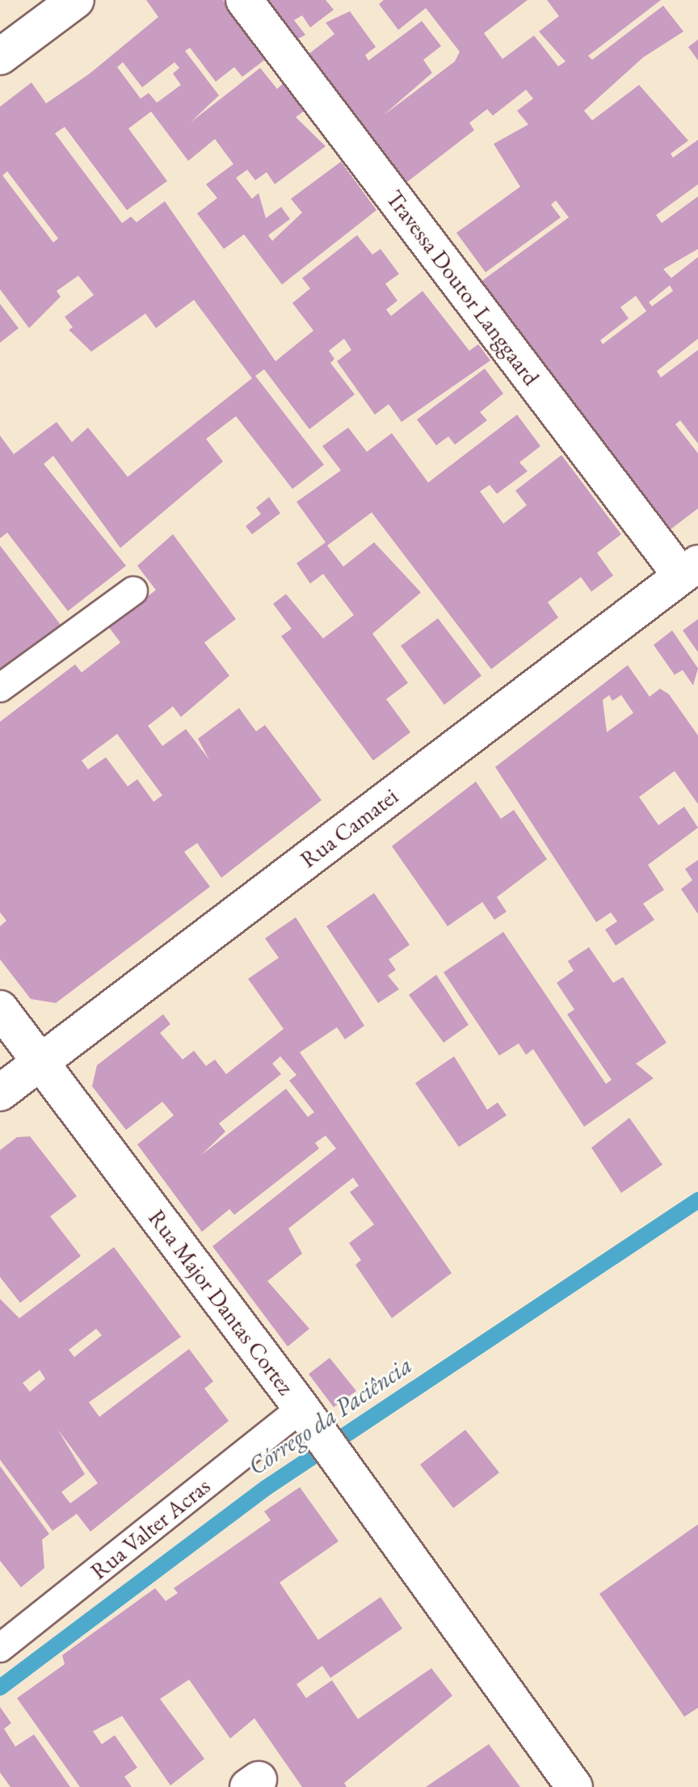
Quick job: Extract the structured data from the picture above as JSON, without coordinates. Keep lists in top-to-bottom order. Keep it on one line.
{"streets":{"street":["Travessa Doutor Langgaard","Rua Camatei","Rua Major Dantas Cortez"],"lane":["Rua Valter Acras"]},"crossings":[["Travessa Doutor Langgaard","Rua Camatei"],["Rua Camatei","Rua Major Dantas Cortez"],["Rua Major Dantas Cortez","Rua Valter Acras"]],"water":["Córrego da Paciência"]}
